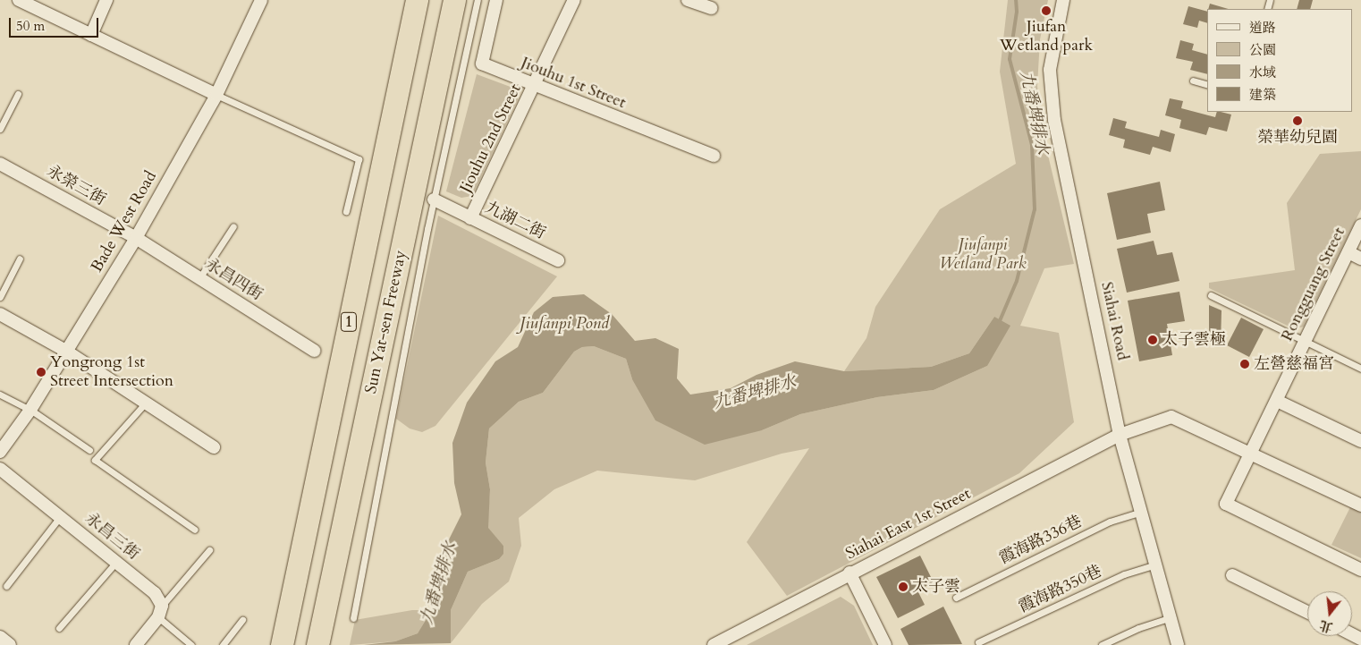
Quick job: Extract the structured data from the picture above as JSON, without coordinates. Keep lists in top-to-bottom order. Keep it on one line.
{"streets":{"highway":["1","Sun Yat-sen Freeway"],"street":["Jiouhu 1st Street","Jiouhu 2nd Street","永榮三街","九湖二街","Bade West Road","永昌四街","Rongguang Street","Siahai Road","Siahai East 1st Street","永昌三街"],"lane":["霞海路336巷","霞海路350巷"]},"crossings":[["Jiouhu 1st Street","Jiouhu 2nd Street"],["Jiouhu 2nd Street","九湖二街"],["永榮三街","Bade West Road"],["永榮三街","永昌四街"],["Bade West Road","永昌四街"],["Rongguang Street","Siahai East 1st Street"],["Siahai Road","Siahai East 1st Street"],["Siahai Road","霞海路336巷"],["Siahai Road","霞海路350巷"]],"water":["九番埤排水","Jiufanpi Pond"],"parks":["Jiufanpi Wetland Park"],"places":["Jiufan Wetland park","榮華幼兒園","太子雲極","左營慈福宮","Yongrong 1st Street Intersection","太子雲"],"legend":["道路","公園","水域","建築"],"scale_bar":"50 m","north":"bottom"}
